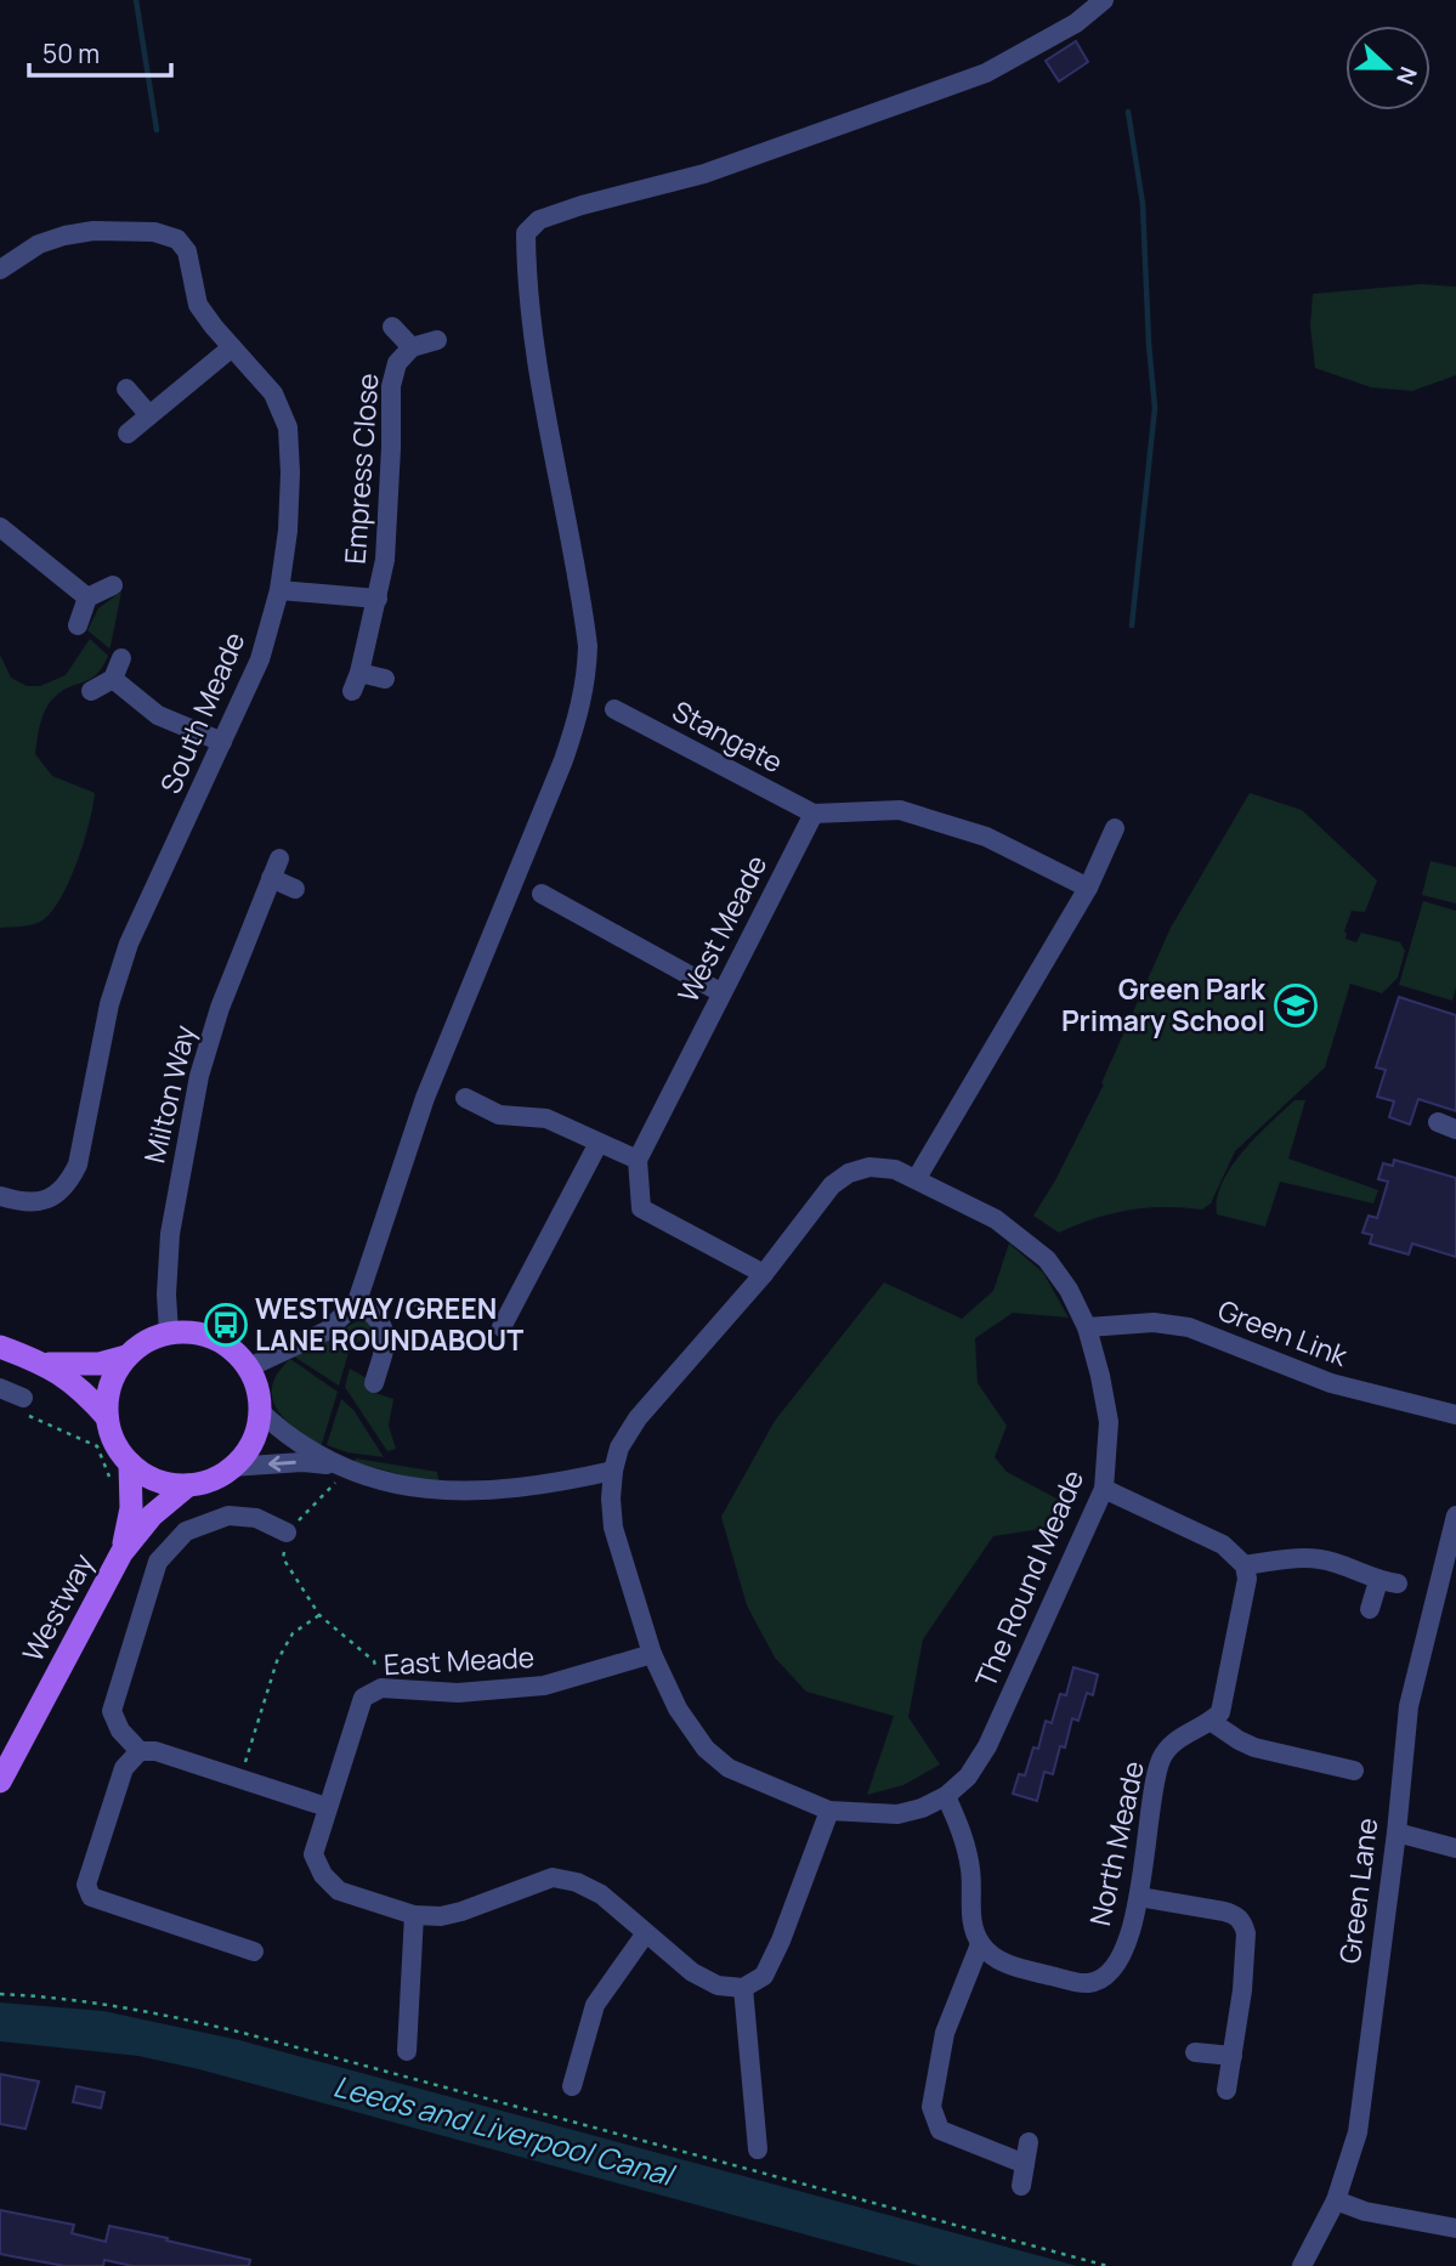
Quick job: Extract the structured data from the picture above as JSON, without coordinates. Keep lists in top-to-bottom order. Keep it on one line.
{"streets":{"main road":["Westway"],"street":["Empress Close","South Meade","Stangate","West Meade","Milton Way","Green Link","The Round Meade","East Meade","North Meade","Green Lane"]},"crossings":[["Empress Close","South Meade"],["Stangate","West Meade"],["Milton Way","Westway"],["Green Link","The Round Meade"],["The Round Meade","East Meade"]],"water":["Leeds and Liverpool Canal"],"places":{"school or university":["Green Park Primary School"],"bus stop":["WESTWAY/GREEN LANE ROUNDABOUT"]},"scale_bar":"50 m","north":"right"}
